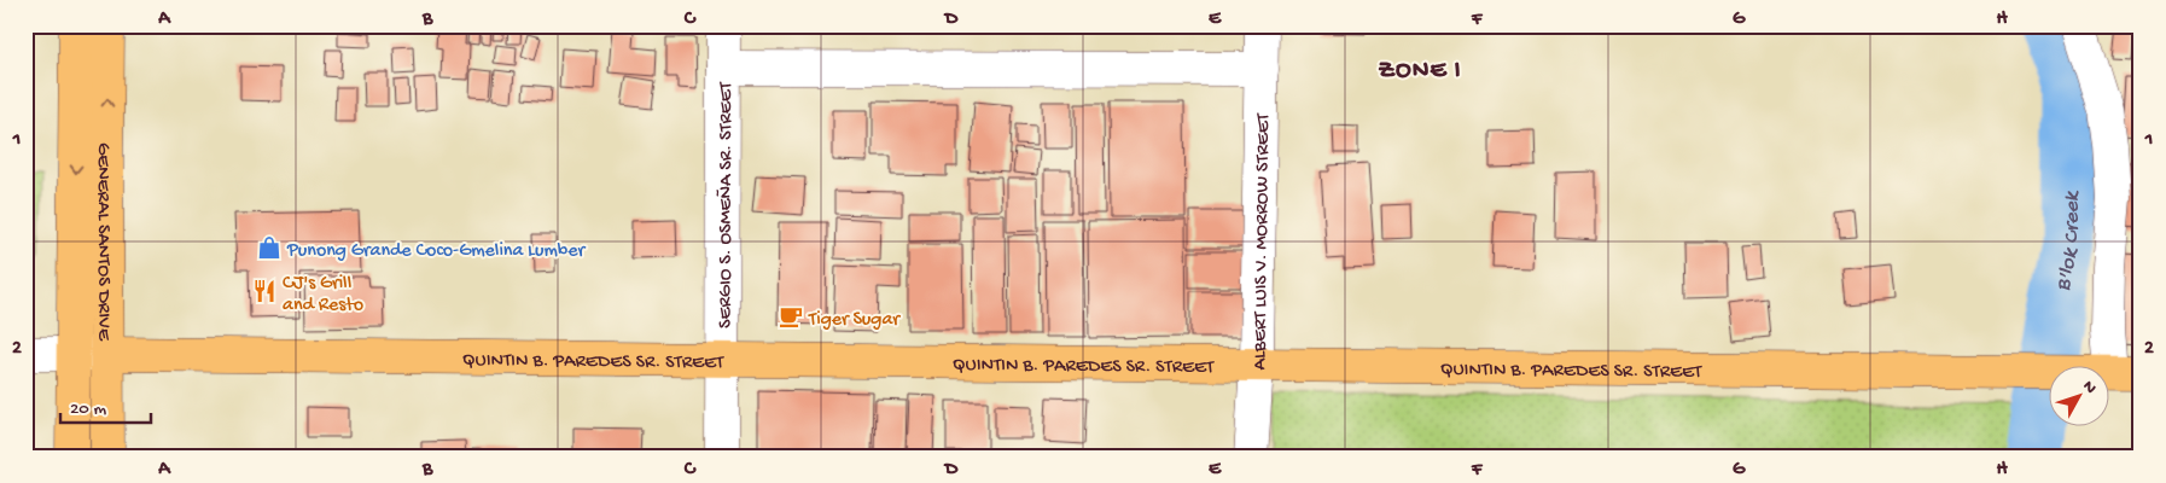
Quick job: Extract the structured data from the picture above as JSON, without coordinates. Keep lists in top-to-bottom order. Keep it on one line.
{"streets":{"main road":["GENERAL SANTOS DRIVE","QUINTIN B. PAREDES SR. STREET"],"street":["SERGIO S. OSMEÑA SR. STREET","ALBERT LUIS V. MORROW STREET"]},"crossings":[["SERGIO S. OSMEÑA SR. STREET","QUINTIN B. PAREDES SR. STREET"],["GENERAL SANTOS DRIVE","QUINTIN B. PAREDES SR. STREET"],["ALBERT LUIS V. MORROW STREET","QUINTIN B. PAREDES SR. STREET"]],"districts":["ZONE I"],"water":["B'lok Creek"],"places":{"shop":["Punong Grande Coco-Gmelina Lumber"],"restaurant":["CJ's Grill and Resto"],"cafe":["Tiger Sugar"]},"scale_bar":"20 m","north":"top right","grid":{"columns":["A","B","C","D","E","F","G","H"],"rows":["1","2"]}}
